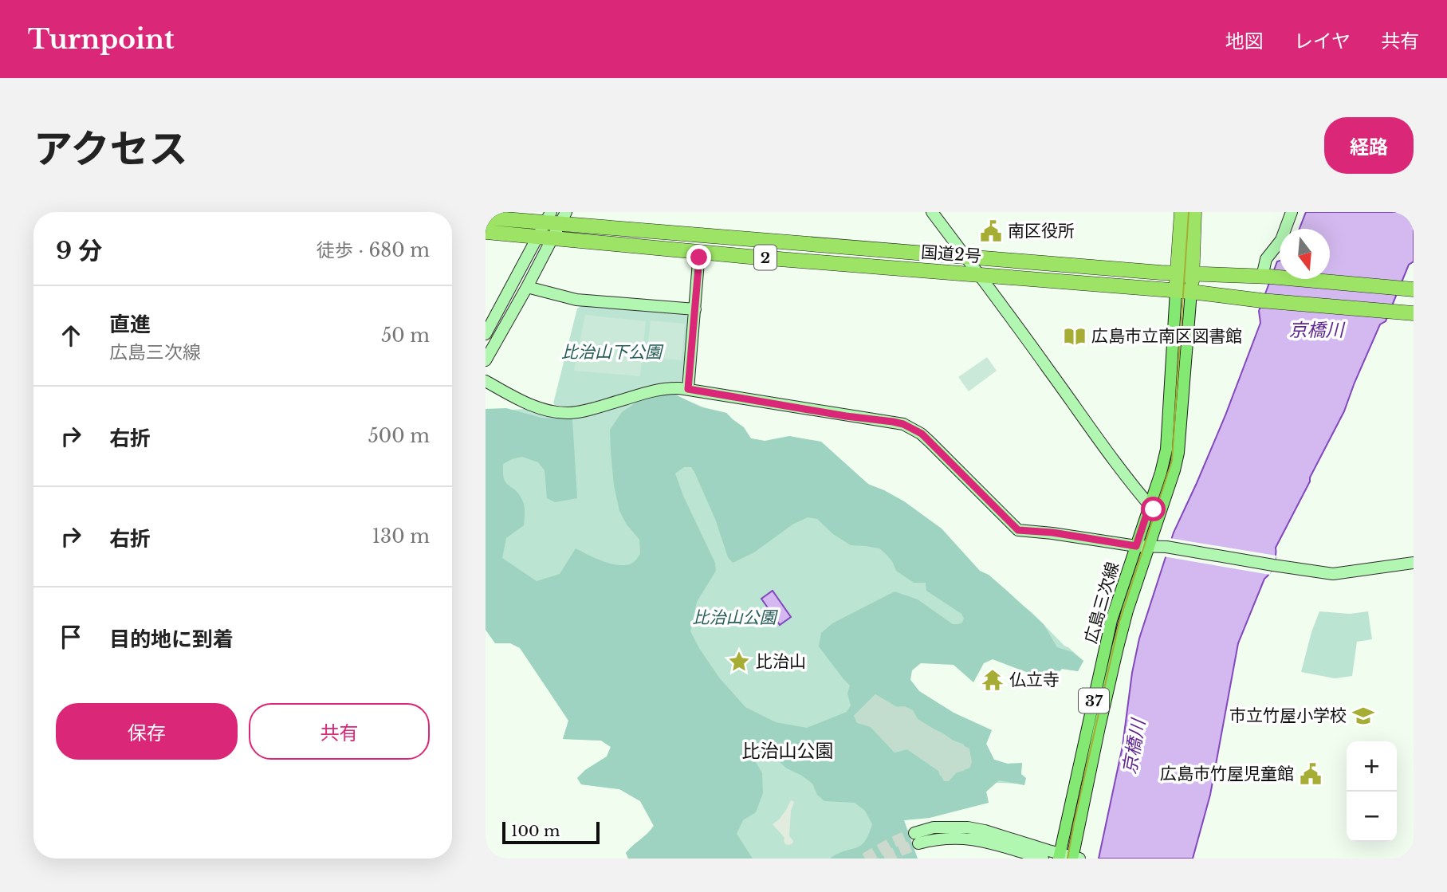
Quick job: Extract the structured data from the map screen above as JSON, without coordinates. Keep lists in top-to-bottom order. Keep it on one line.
{"streets":{"highway":["国道2号","2"],"main road":["広島三次線","37"]},"crossings":[["国道2号","広島三次線"]],"districts":["比治山公園"],"water":["京橋川"],"parks":["比治山下公園","比治山公園"],"places":{"public building":["南区役所","広島市竹屋児童館"],"library":["広島市立南区図書館"],"place":["比治山"],"temple":["仏立寺"],"school or university":["市立竹屋小学校"]},"scale_bar":"100 m","north":"bottom","page":{"header":"Turnpoint","nav":["地図","レイヤ","共有"],"title":"アクセス","buttons":["経路",["保存","共有"]],"heading":["9 分","徒歩 · 680 m"],"list":[["直進","広島三次線","50 m"],["右折","500 m"],["右折","130 m"],"目的地に到着"],"map_buttons":["+","−"],"scale":"100 m"}}
